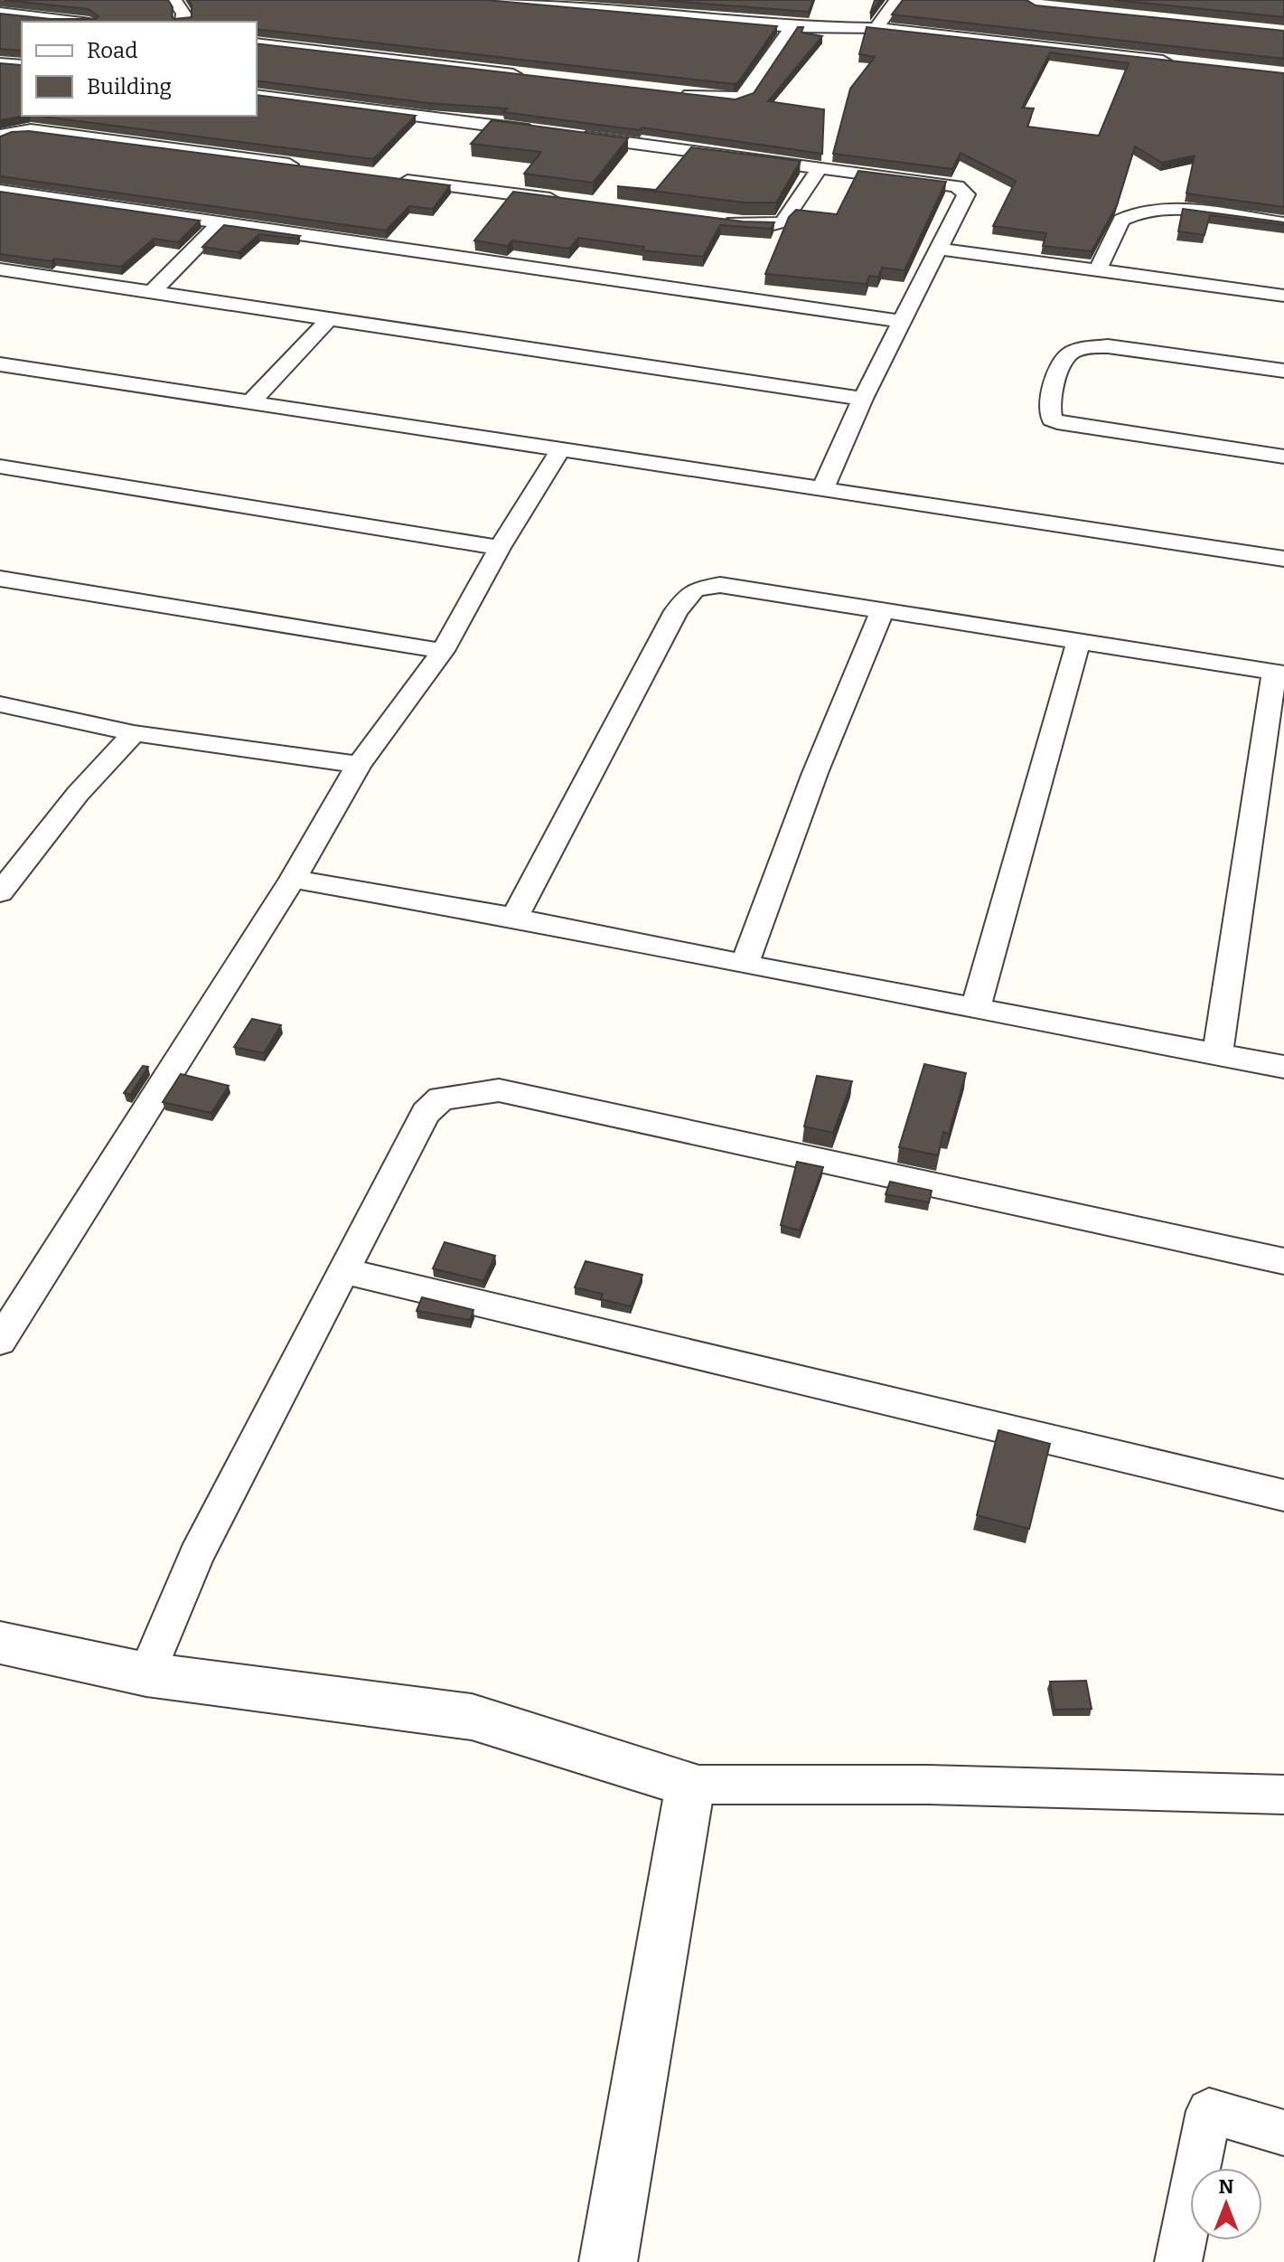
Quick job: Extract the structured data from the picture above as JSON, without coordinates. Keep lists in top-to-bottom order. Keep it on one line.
{"legend":["Road","Building"],"north":"top"}
